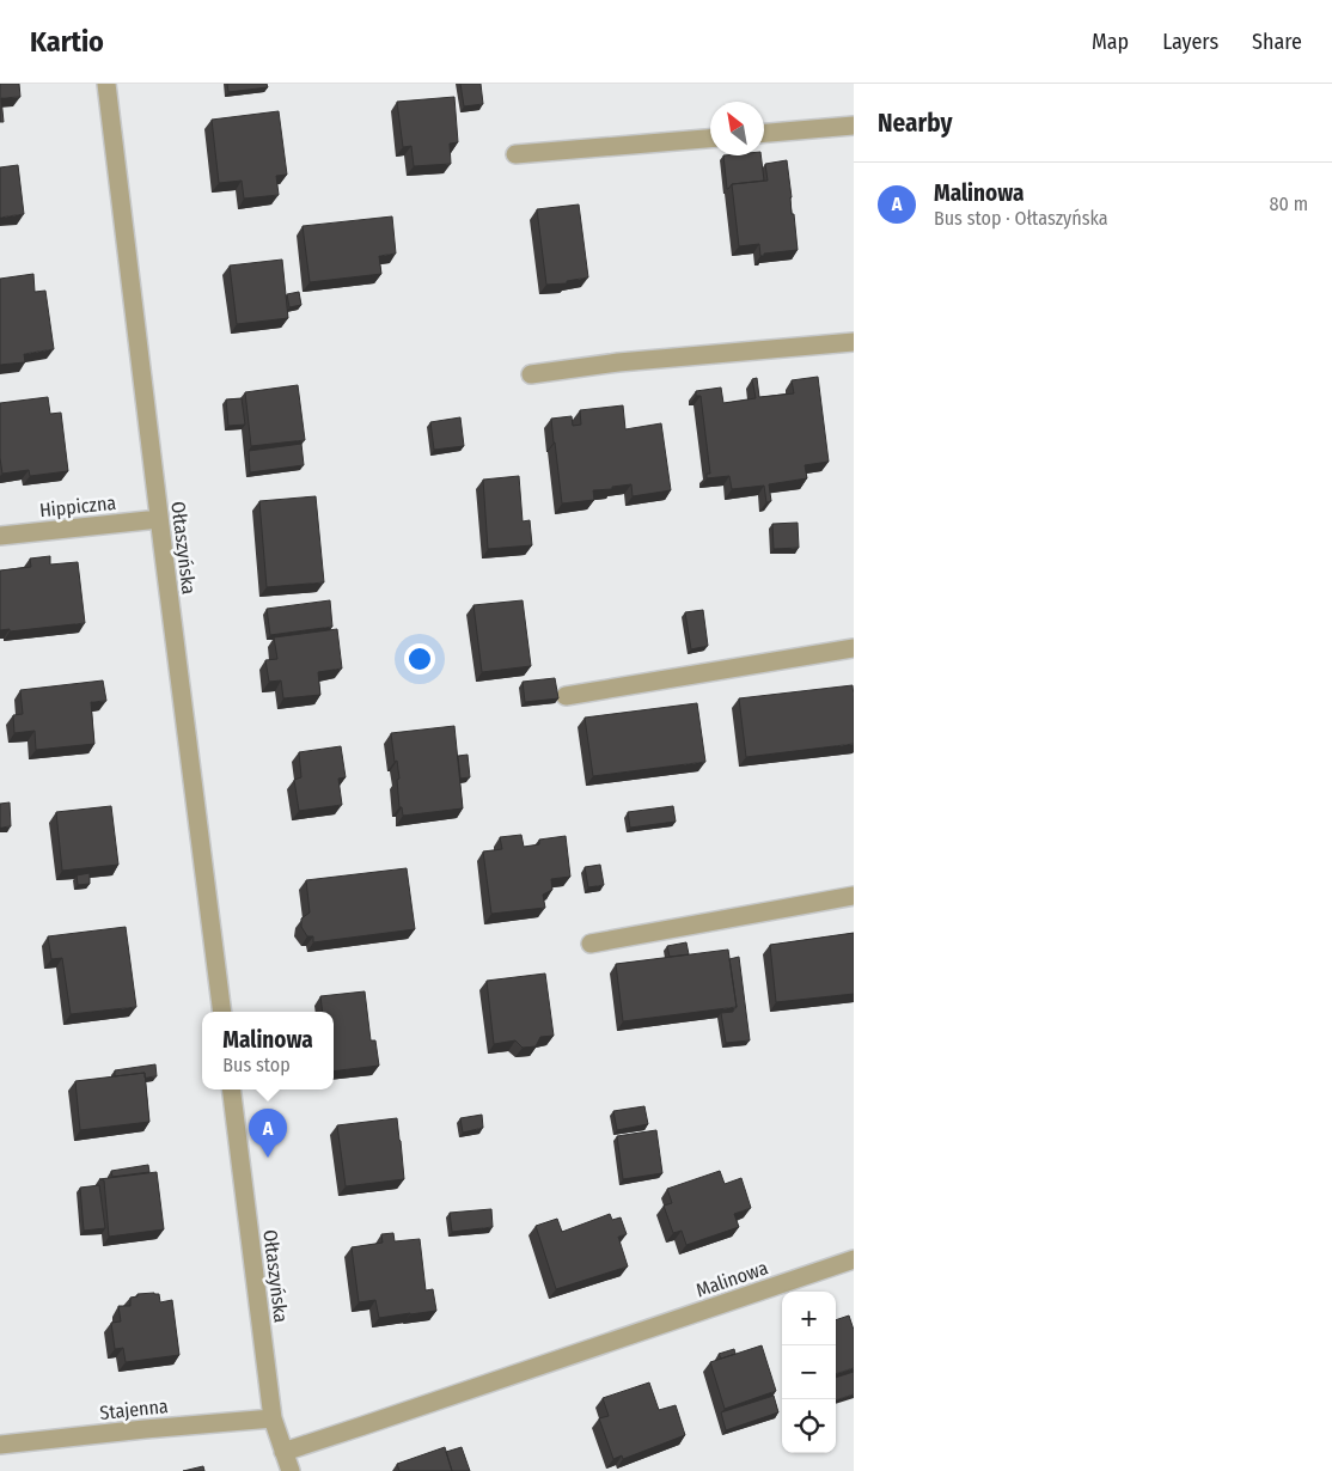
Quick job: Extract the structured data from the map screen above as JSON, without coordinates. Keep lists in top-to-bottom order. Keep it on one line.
{"streets":{"street":["Hippiczna","Ołtaszyńska","Malinowa","Stajenna"]},"crossings":[["Hippiczna","Ołtaszyńska"],["Ołtaszyńska","Malinowa"],["Ołtaszyńska","Stajenna"]],"north":"top left","page":{"header":"Kartio","nav":["Map","Layers","Share"],"heading":"Nearby","list":[{"mark":"A","name":"Malinowa","note":"Bus stop · Ołtaszyńska","value":"80 m"}],"popup":["Malinowa","Bus stop"],"pins":"A","map_buttons":["+","−"]}}
